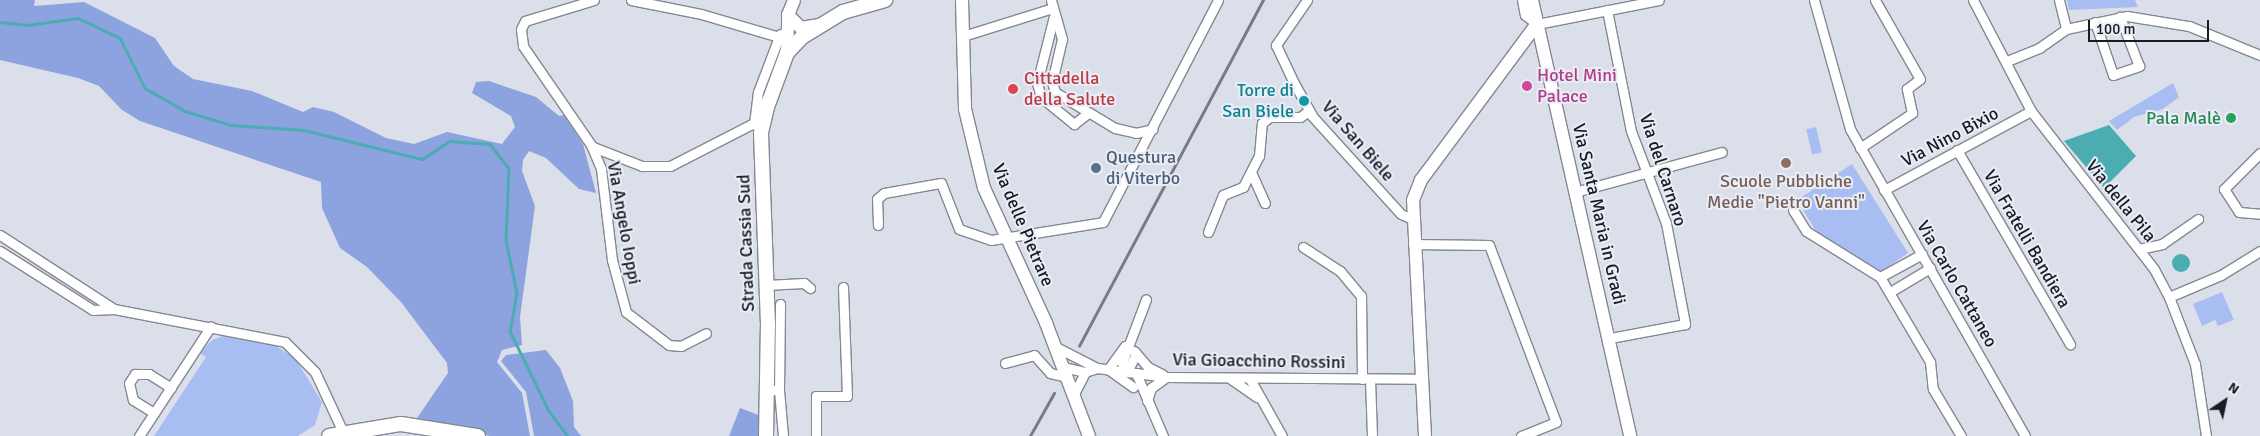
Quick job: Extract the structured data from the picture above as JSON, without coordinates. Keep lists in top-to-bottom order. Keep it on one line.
{"streets":{"main road":["Via Santa Maria in Gradi","Via delle Pietrare","Strada Cassia Sud"],"street":["Via Nino Bixio","Via San Biele","Via del Carnaro","Via della Pila","Via Angelo Ioppi","Via Fratelli Bandiera","Via Carlo Cattaneo","Via Gioacchino Rossini"]},"crossings":[["Via Nino Bixio","Via della Pila"],["Via Nino Bixio","Via Fratelli Bandiera"],["Via Nino Bixio","Via Carlo Cattaneo"],["Via del Carnaro","Via Santa Maria in Gradi"]],"places":["Hotel Mini Palace","Cittadella della Salute","Torre di San Biele","Pala Malè","Scuole Pubbliche Medie \"Pietro Vanni\"","Questura di Viterbo"],"scale_bar":"100 m","north":"top right"}
